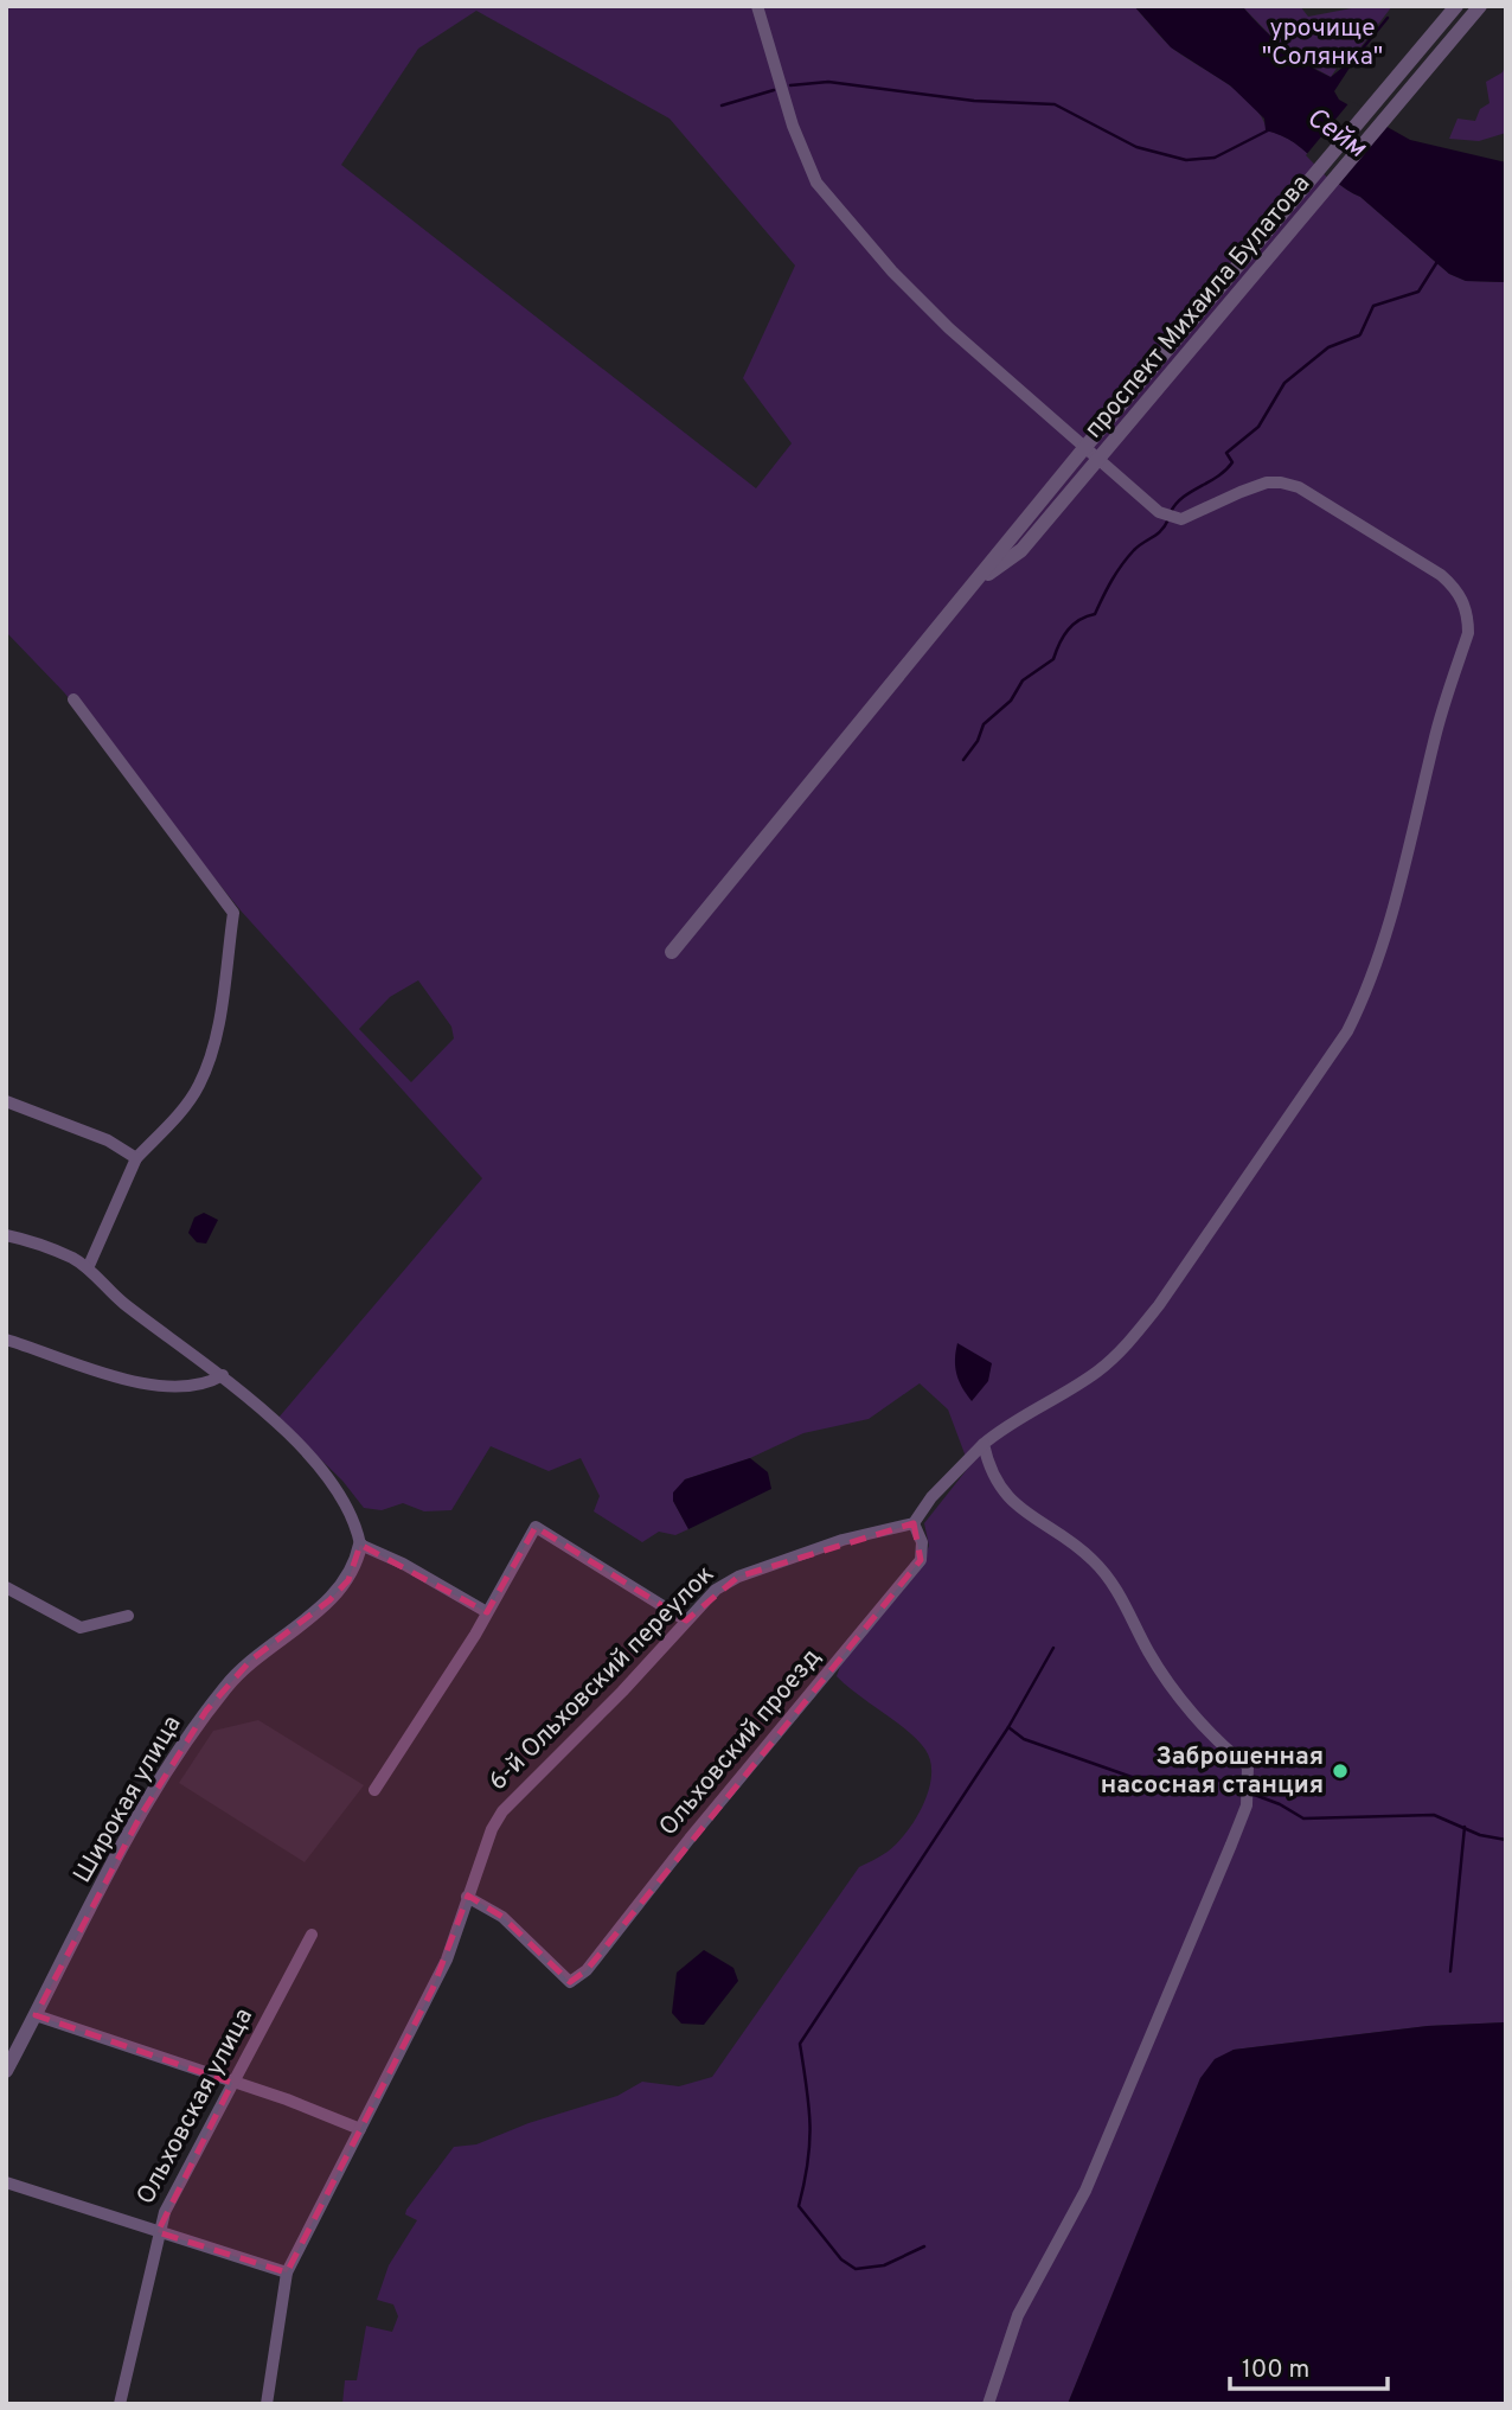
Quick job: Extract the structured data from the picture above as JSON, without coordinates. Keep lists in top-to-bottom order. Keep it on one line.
{"streets":{"street":["проспект Михаила Булатова","6-й Ольховский переулок","Ольховский проезд","Широкая улица","Ольховская улица"]},"crossings":[["6-й Ольховский переулок","Ольховский проезд"]],"water":["Сейм"],"parks":["урочище \"Солянка\""],"places":["Заброшенная насосная станция"],"scale_bar":"100 m"}
